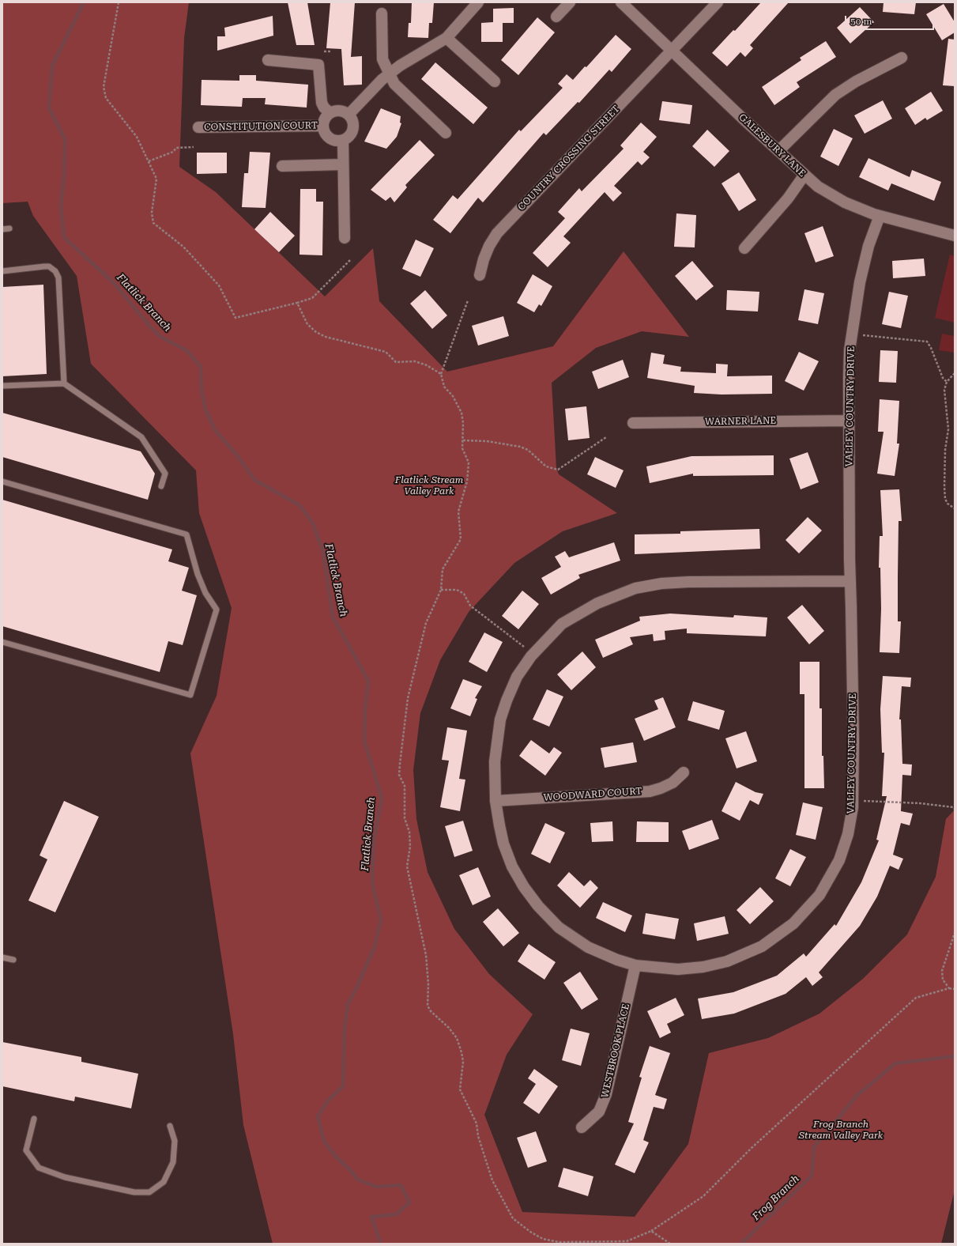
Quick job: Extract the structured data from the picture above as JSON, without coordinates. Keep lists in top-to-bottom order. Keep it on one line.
{"streets":{"street":["CONSTITUTION COURT","GALESBURY LANE","COUNTRY CROSSING STREET","VALLEY COUNTRY DRIVE","WARNER LANE","WOODWARD COURT","WESTBROOK PLACE"]},"crossings":[["GALESBURY LANE","COUNTRY CROSSING STREET"],["GALESBURY LANE","VALLEY COUNTRY DRIVE"],["VALLEY COUNTRY DRIVE","WARNER LANE"],["VALLEY COUNTRY DRIVE","WOODWARD COURT"],["VALLEY COUNTRY DRIVE","WESTBROOK PLACE"]],"water":["Flatlick Branch","Frog Branch"],"parks":["Flatlick Stream Valley Park","Frog Branch Stream Valley Park"],"scale_bar":"50 m"}
